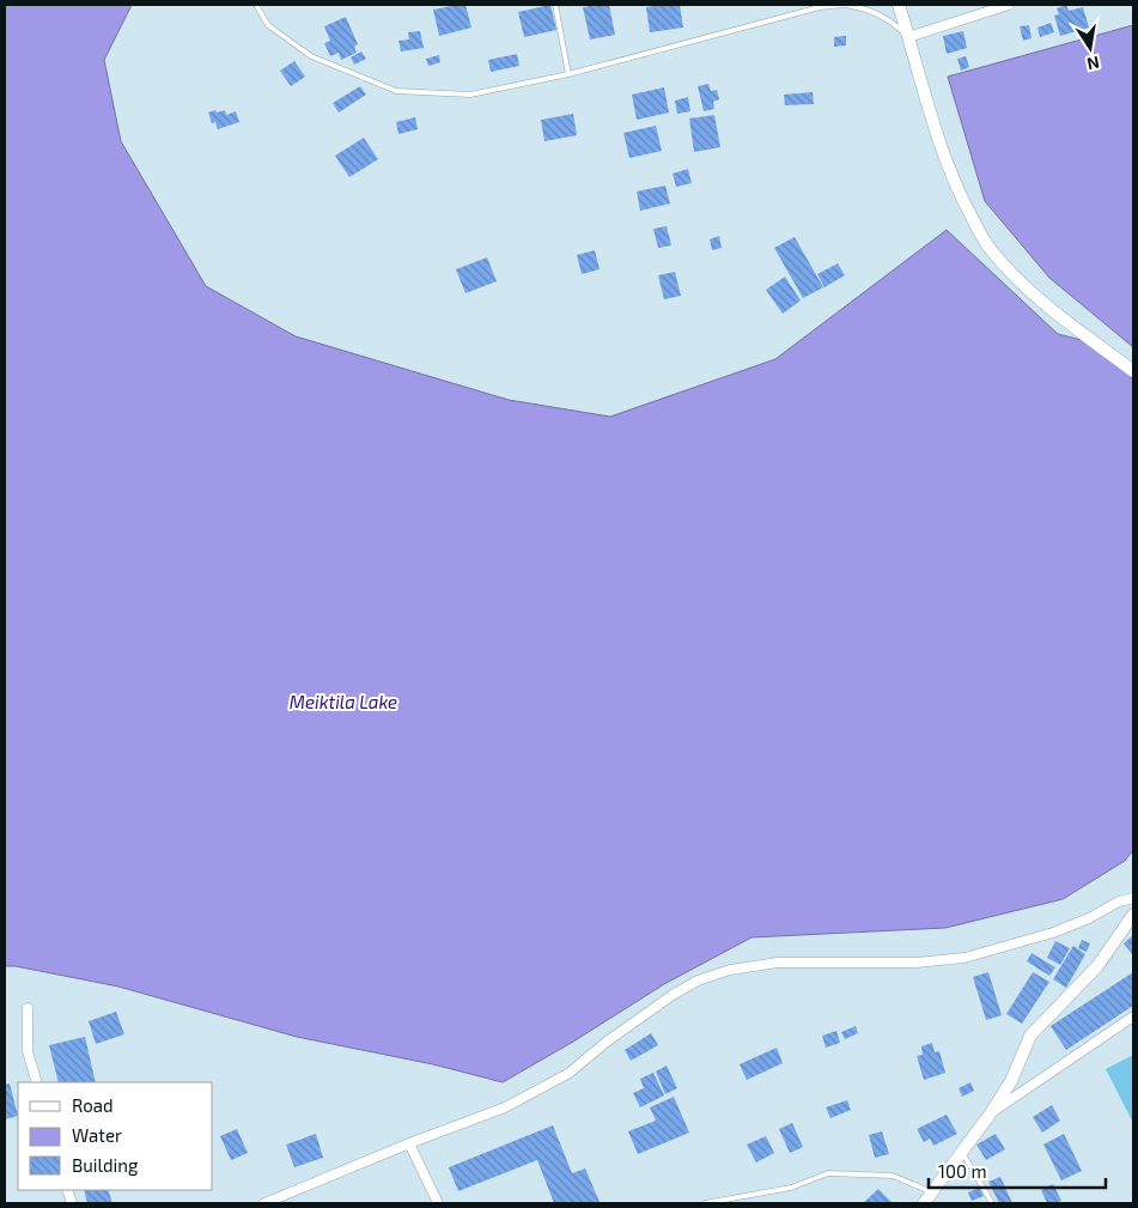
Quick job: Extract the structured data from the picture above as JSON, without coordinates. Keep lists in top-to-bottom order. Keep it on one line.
{"water":["Meiktila Lake"],"legend":["Road","Water","Building"],"scale_bar":"100 m","north":"bottom"}
